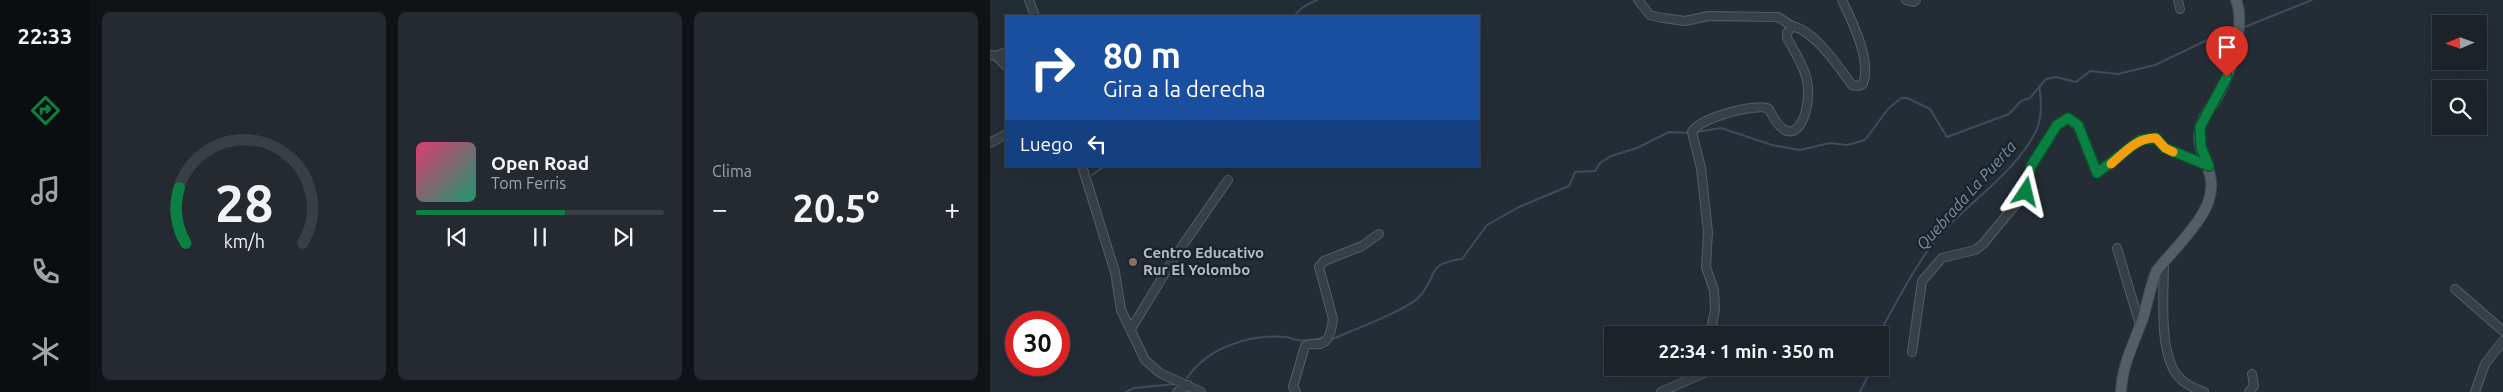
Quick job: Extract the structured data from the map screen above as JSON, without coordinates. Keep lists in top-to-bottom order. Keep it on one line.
{"water":["Quebrada La Puerta"],"places":["Centro Educativo Rur El Yolombo"],"north":"left","page":{"tabs":"22:33","tile":"Clima","turn":["80 m","Gira a la derecha"],"then":"Luego","song":["Open Road","Tom Ferris"],"heat":["−","20.5°","+"],"limit":"30","trip":"22:34 · 1 min · 350 m","gauge":["28","km/h"]}}
